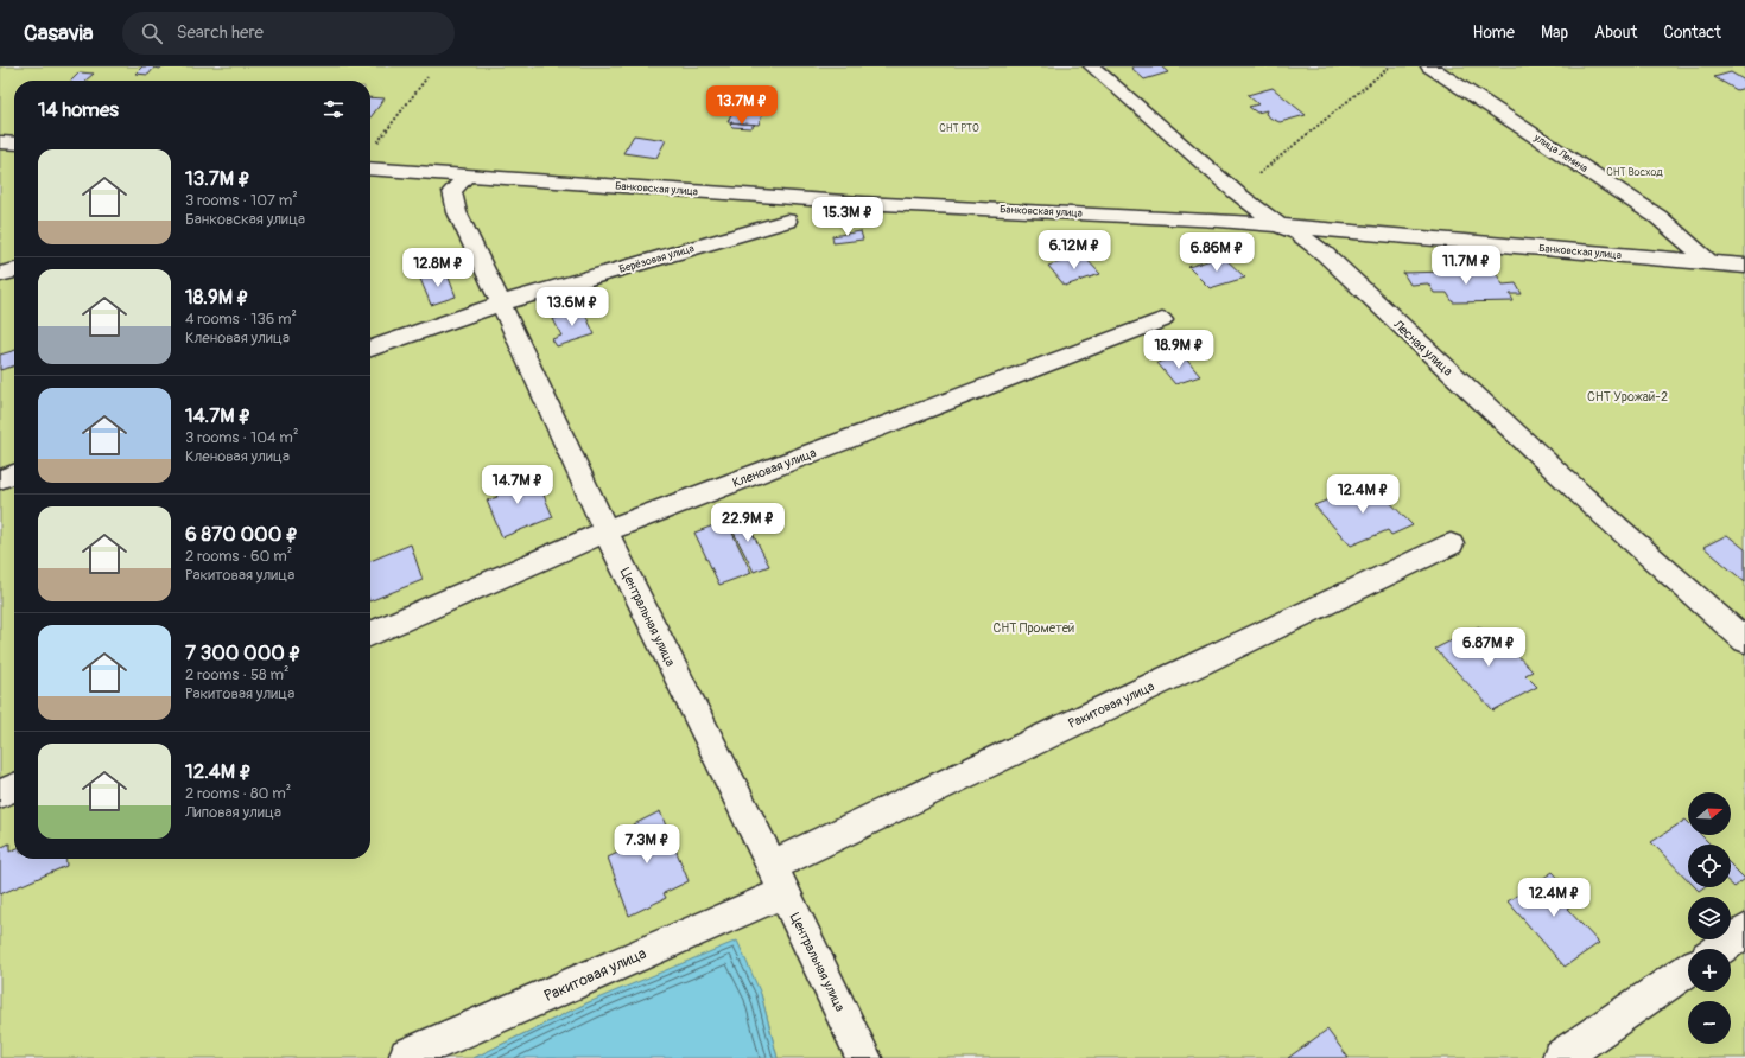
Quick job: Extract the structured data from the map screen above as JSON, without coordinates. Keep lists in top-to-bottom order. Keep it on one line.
{"streets":{"street":["улица Ленина","Банковская улица","Берёзовая улица","Лесная улица","Кленовая улица","Центральная улица","Ракитовая улица"]},"crossings":[["улица Ленина","Банковская улица"],["Банковская улица","Лесная улица"],["Банковская улица","Центральная улица"],["Берёзовая улица","Центральная улица"],["Кленовая улица","Центральная улица"],["Центральная улица","Ракитовая улица"]],"parks":["СНТ РТО","СНТ Восход","СНТ Урожай-2","СНТ Прометей"],"north":"right","page":{"header":"Casavia","search":"Search here","nav":["Home","Map","About","Contact"],"heading":"14 homes","price":["13.7M ₽","15.3M ₽","6.12M ₽","6.86M ₽","11.7M ₽","12.8M ₽","13.6M ₽","18.9M ₽","14.7M ₽","12.4M ₽","22.9M ₽","6.87M ₽","7.3M ₽","12.4M ₽"],"list":[{"name":"13.7M ₽","note":"3 rooms · 107 m² · Банковская улица"},{"name":"18.9M ₽","note":"4 rooms · 136 m² · Кленовая улица"},{"name":"14.7M ₽","note":"3 rooms · 104 m² · Кленовая улица"},{"name":"6 870 000 ₽","note":"2 rooms · 60 m² · Ракитовая улица"},{"name":"7 300 000 ₽","note":"2 rooms · 58 m² · Ракитовая улица"},{"name":"12.4M ₽","note":"2 rooms · 80 m² · Липовая улица"}],"map_buttons":["+","−"]}}
